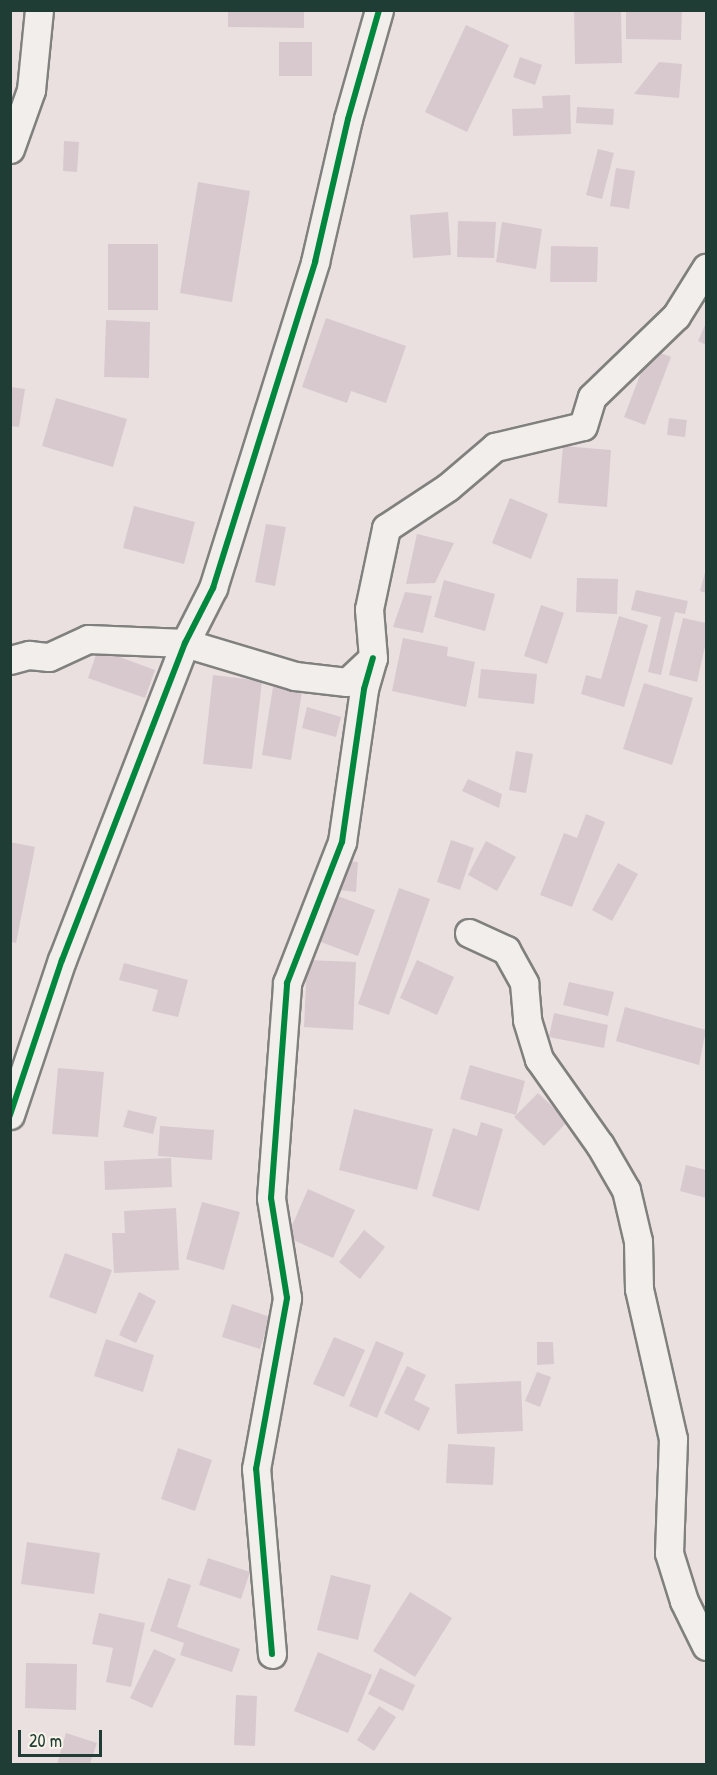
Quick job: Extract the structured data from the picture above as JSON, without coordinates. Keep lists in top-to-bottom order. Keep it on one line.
{"scale_bar":"20 m"}
